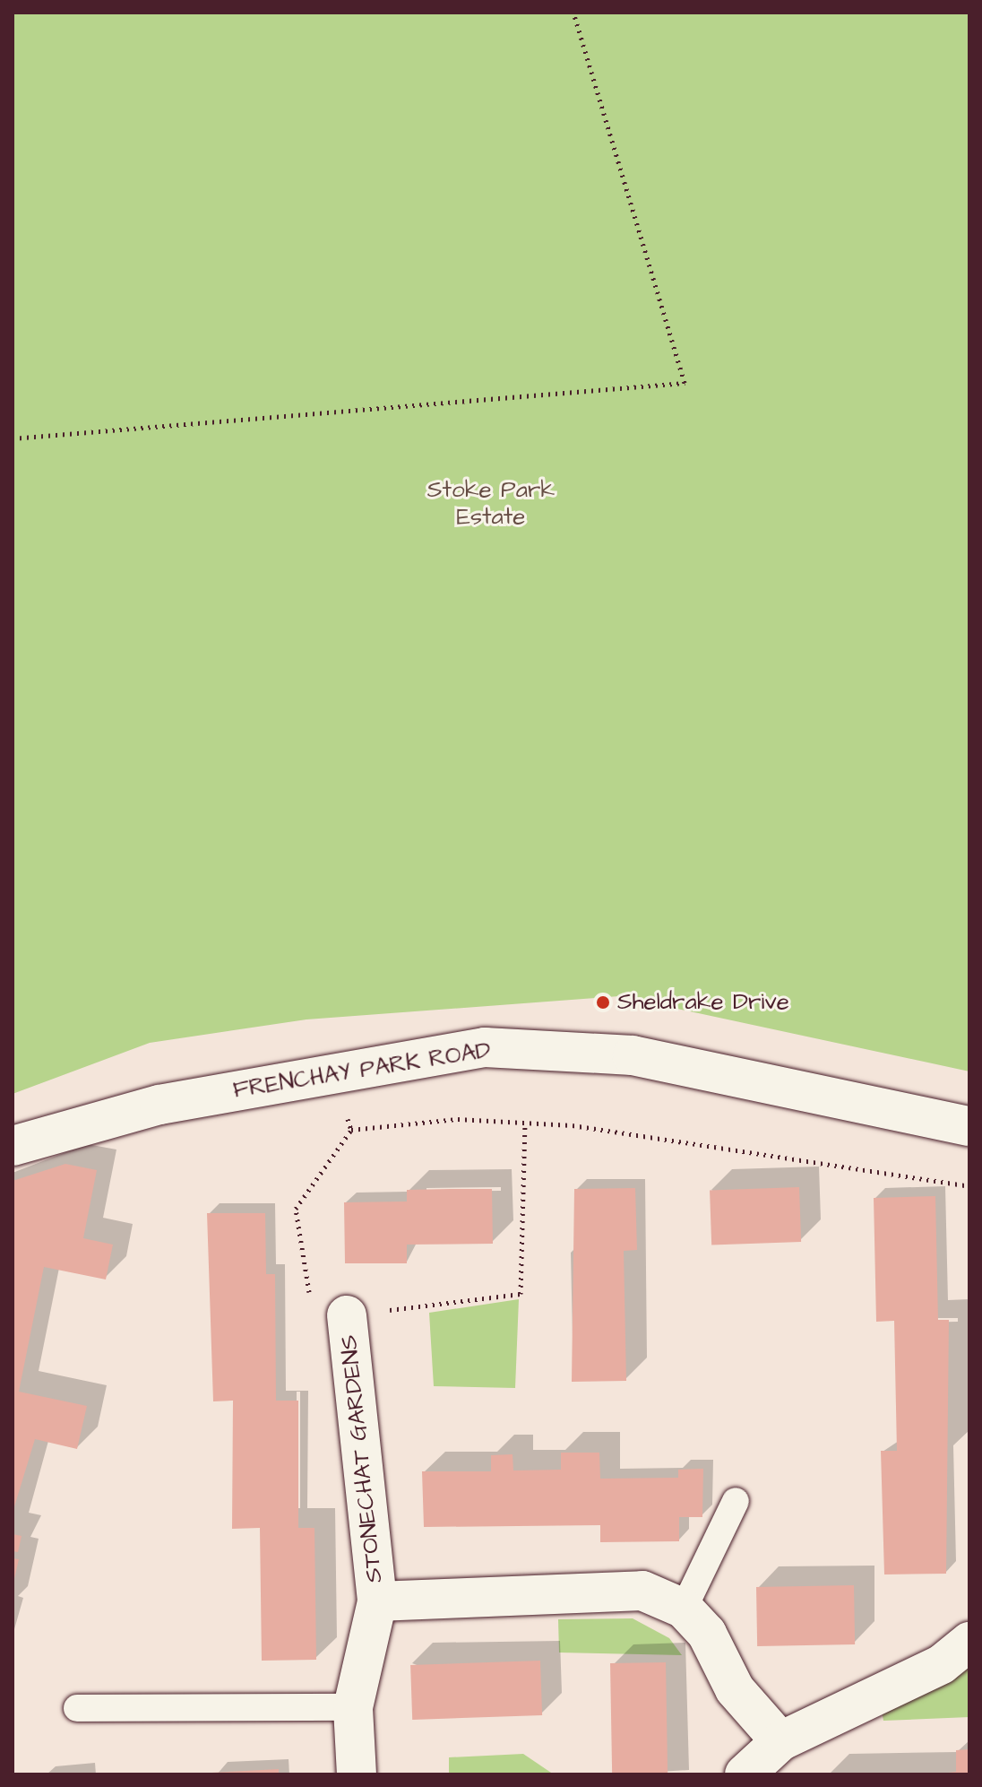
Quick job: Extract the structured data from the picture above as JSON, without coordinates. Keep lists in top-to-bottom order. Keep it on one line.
{"streets":{"street":["FRENCHAY PARK ROAD","STONECHAT GARDENS"]},"parks":["Stoke Park Estate"],"places":["Sheldrake Drive"]}
